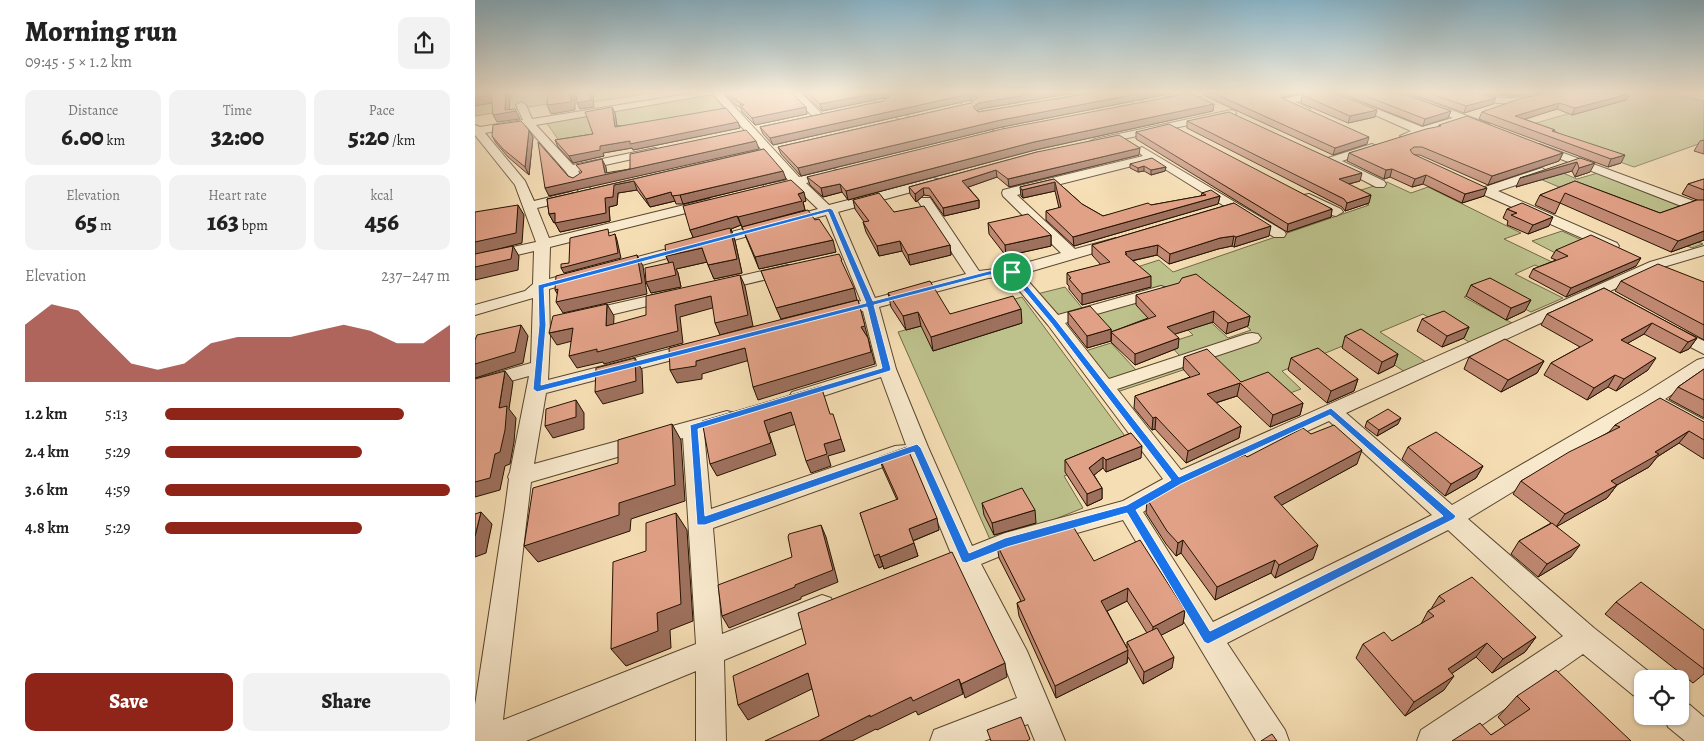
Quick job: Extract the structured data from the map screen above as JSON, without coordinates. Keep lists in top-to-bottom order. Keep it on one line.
{"page":{"heading":["Morning run","09:45 · 5 × 1.2 km"],"stats":[["Distance","6.00 km"],["Time","32:00"],["Pace","5:20 /km"],["Elevation","65 m"],["Heart rate","163 bpm"],["kcal","456"]],"chart":["Elevation","237–247 m"],"list":[{"name":"1.2 km","note":"5:13"},{"name":"2.4 km","note":"5:29"},{"name":"3.6 km","note":"4:59"},{"name":"4.8 km","note":"5:29"}],"buttons":["Save","Share"]}}
